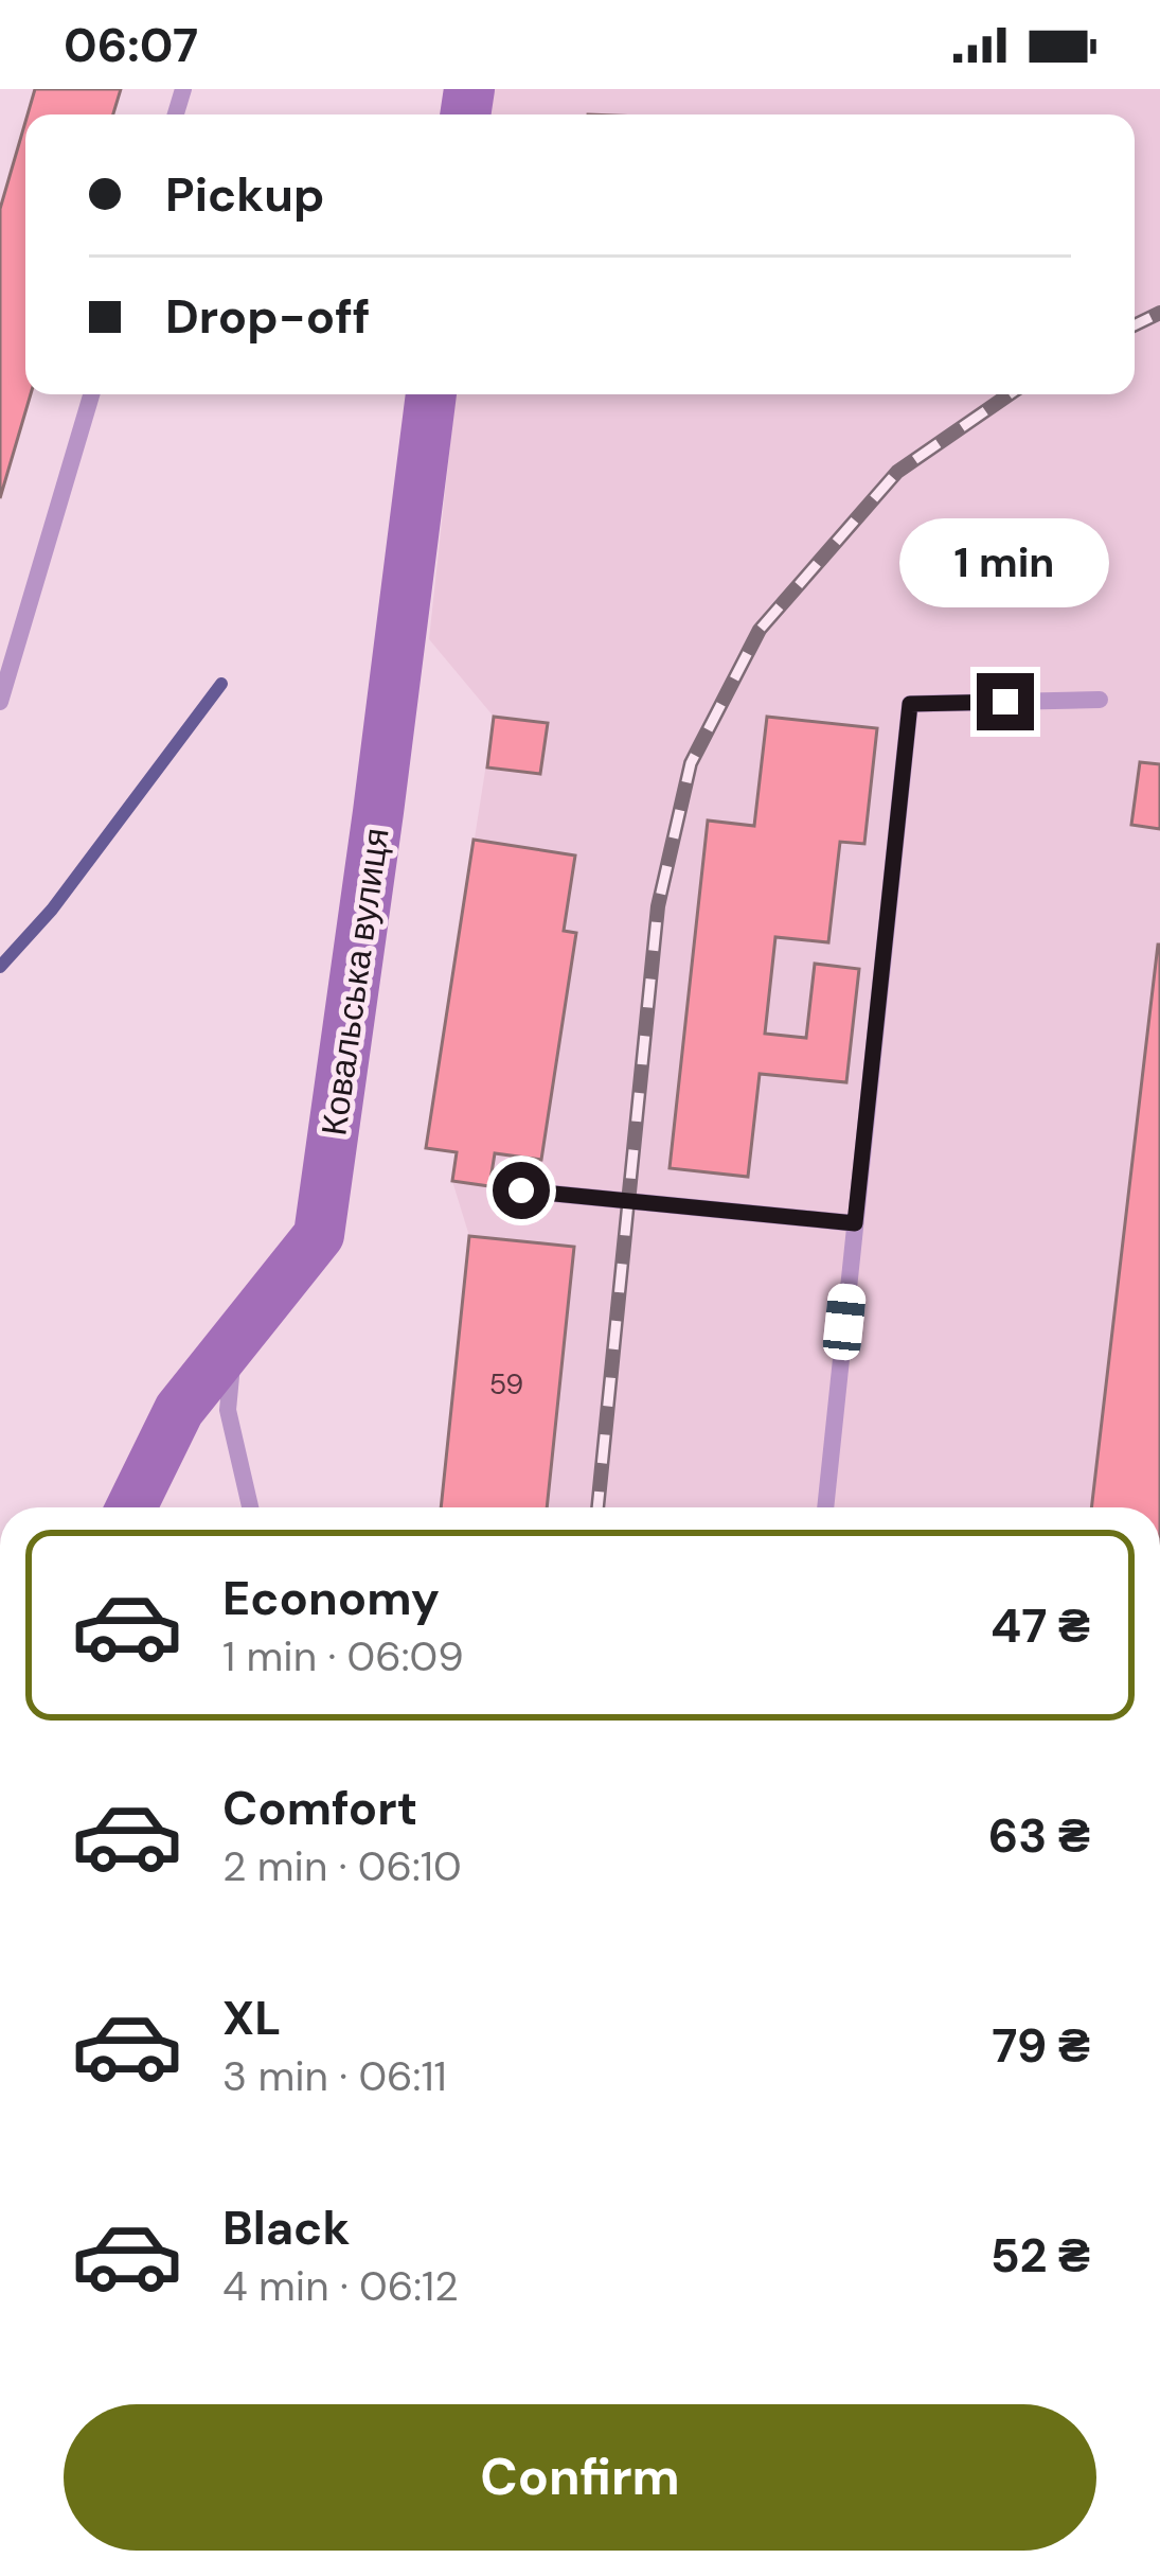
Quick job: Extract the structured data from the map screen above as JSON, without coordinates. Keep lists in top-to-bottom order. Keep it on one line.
{"streets":{"street":["Ковальська вулиця"]},"house_numbers":["59"],"page":{"status":"06:07","banner":["Pickup","Drop-off"],"bubble":"1 min","list":[{"name":"Economy","note":"1 min · 06:09","value":"47 ₴"},{"name":"Comfort","note":"2 min · 06:10","value":"63 ₴"},{"name":"XL","note":"3 min · 06:11","value":"79 ₴"},{"name":"Black","note":"4 min · 06:12","value":"52 ₴"}],"buttons":"Confirm"}}
